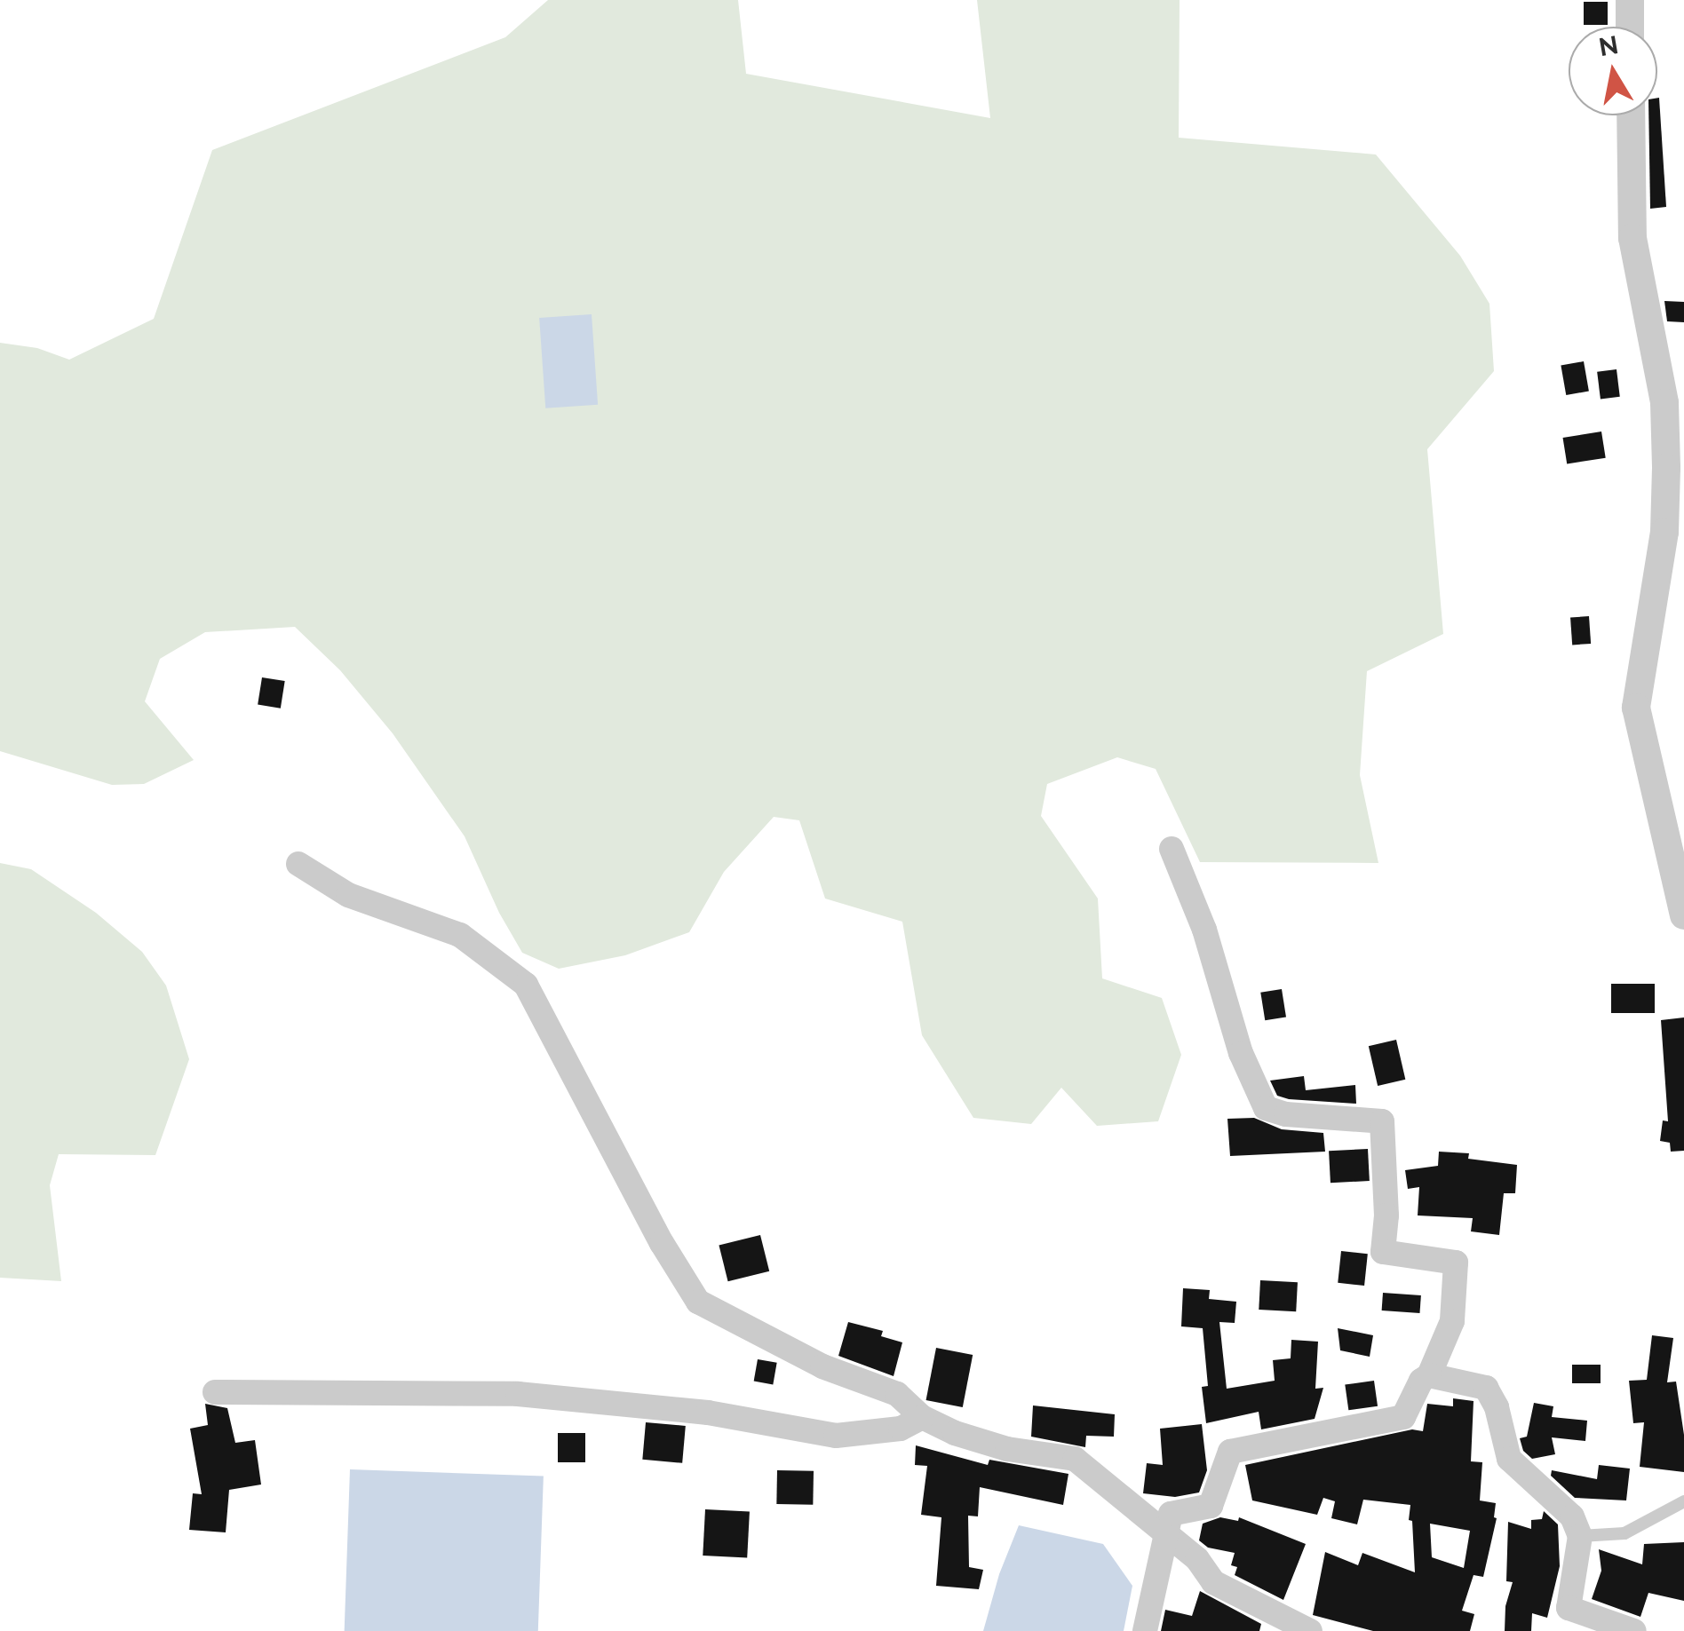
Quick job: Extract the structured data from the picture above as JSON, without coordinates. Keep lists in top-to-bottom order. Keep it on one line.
{"north":"top"}
